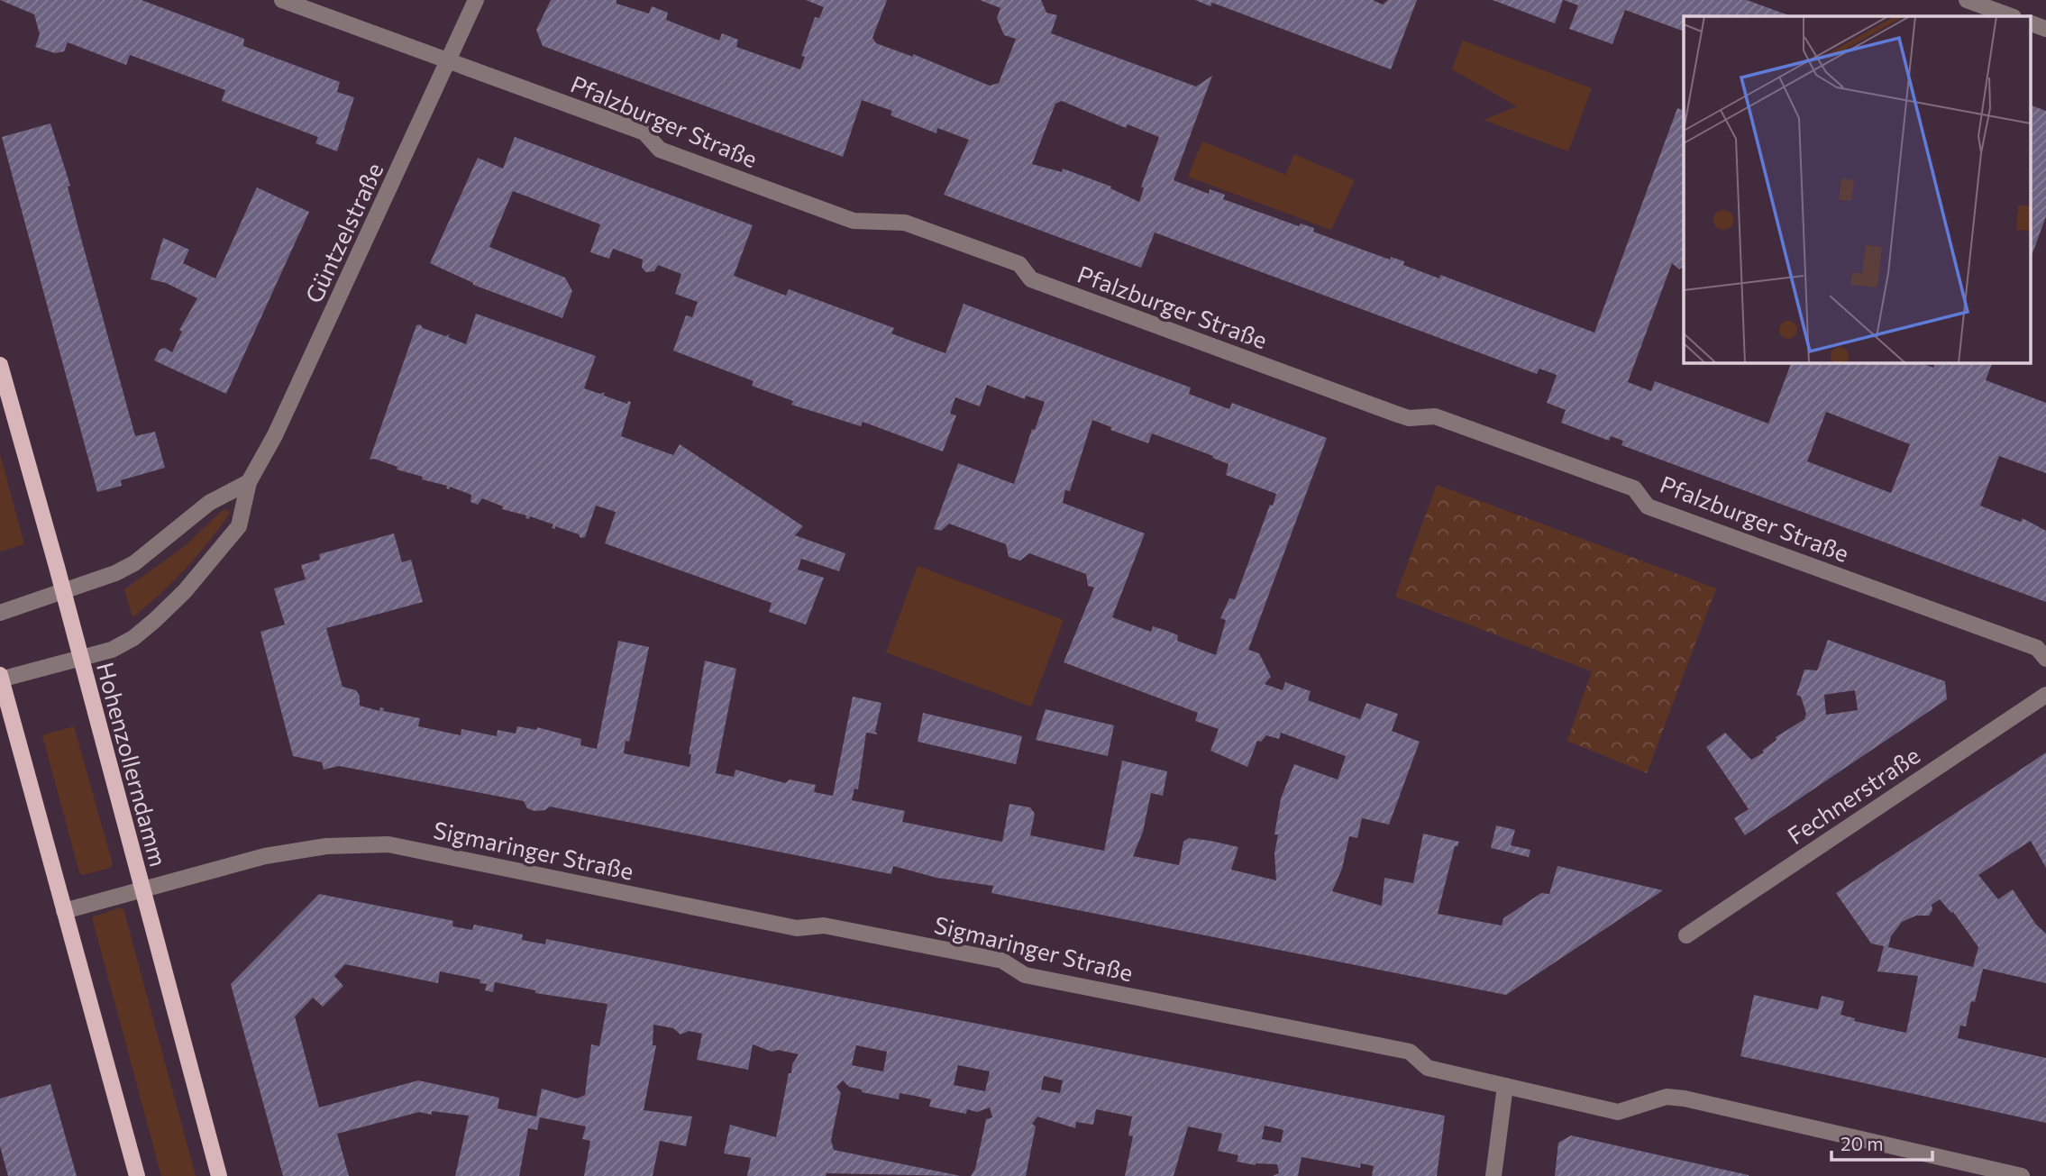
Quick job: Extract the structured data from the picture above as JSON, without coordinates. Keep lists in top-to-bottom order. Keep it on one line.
{"streets":{"main road":["Hohenzollerndamm"],"street":["Pfalzburger Straße","Güntzelstraße","Fechnerstraße","Sigmaringer Straße"]},"crossings":[["Pfalzburger Straße","Güntzelstraße"],["Güntzelstraße","Hohenzollerndamm"],["Hohenzollerndamm","Sigmaringer Straße"]],"scale_bar":"20 m"}
